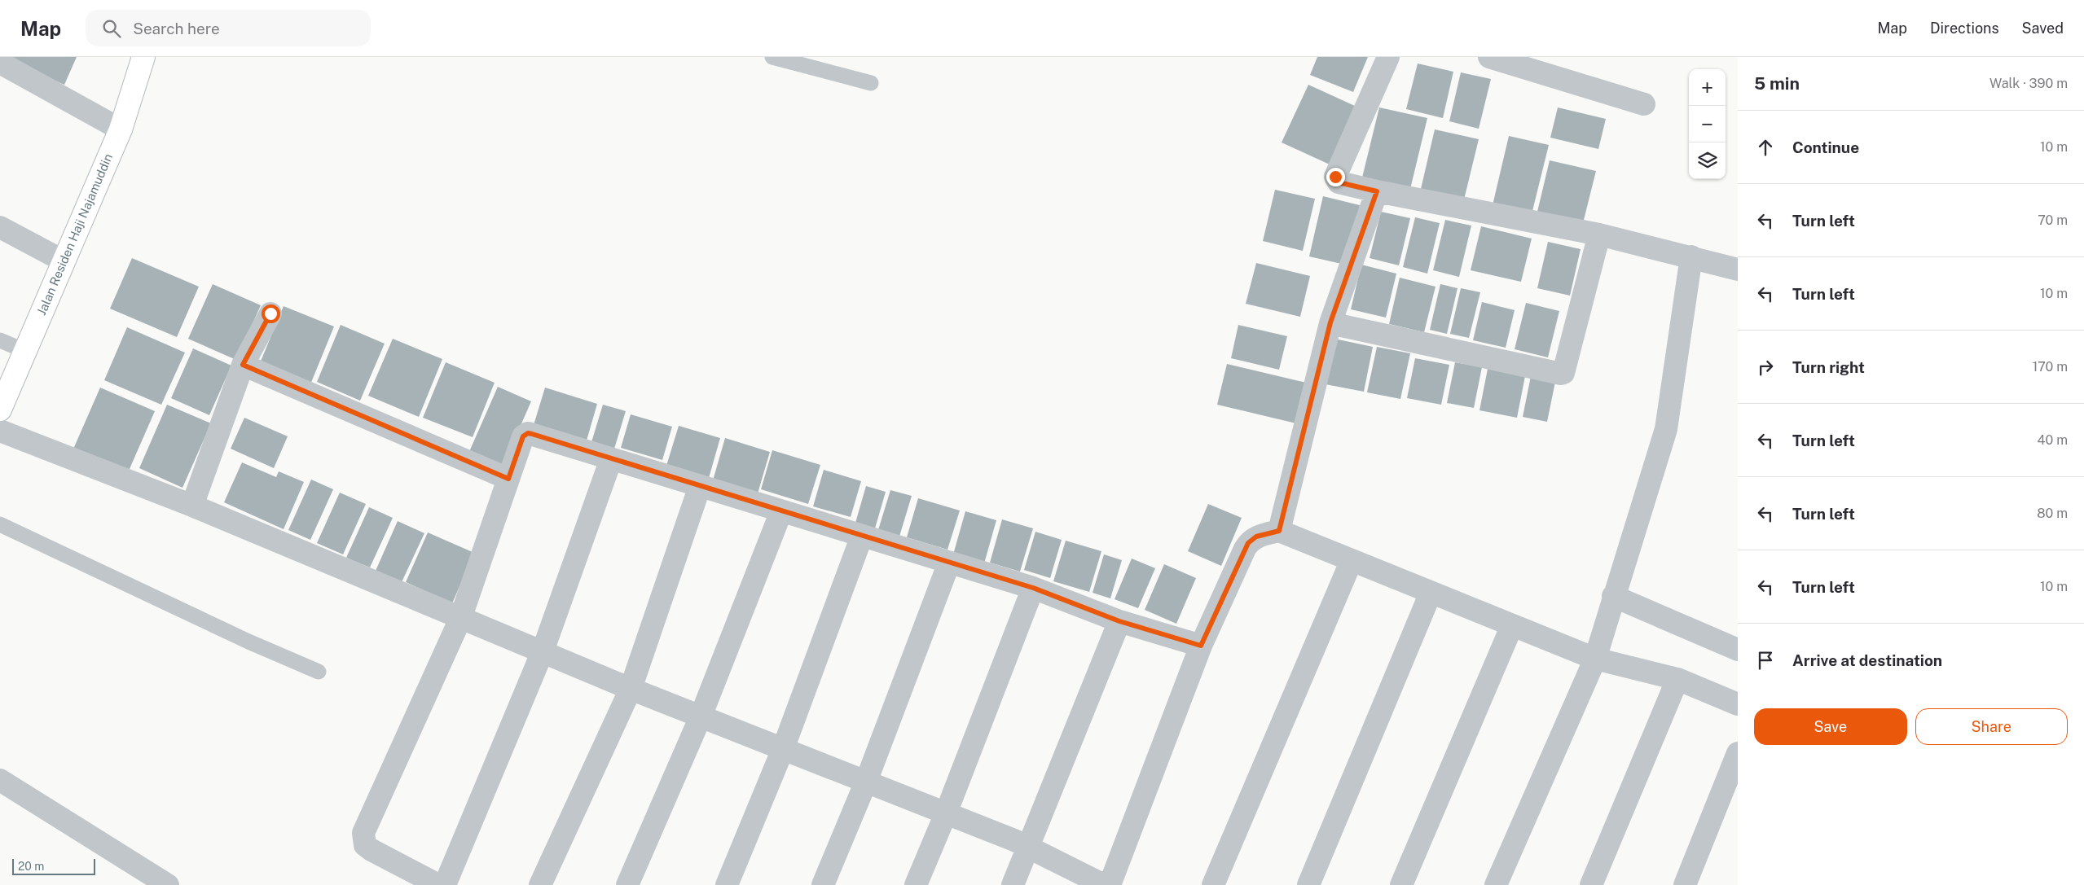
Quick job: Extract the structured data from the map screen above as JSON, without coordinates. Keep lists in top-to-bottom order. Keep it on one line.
{"streets":{"main road":["Jalan Residen Haji Najamuddin"]},"scale_bar":"20 m","page":{"header":"Map","search":"Search here","nav":["Map","Directions","Saved"],"heading":["5 min","Walk · 390 m"],"map_buttons":["+","−"],"list":[["Continue","10 m"],["Turn left","70 m"],["Turn left","10 m"],["Turn right","170 m"],["Turn left","40 m"],["Turn left","80 m"],["Turn left","10 m"],"Arrive at destination"],"buttons":["Save","Share"],"scale":"20 m"}}
